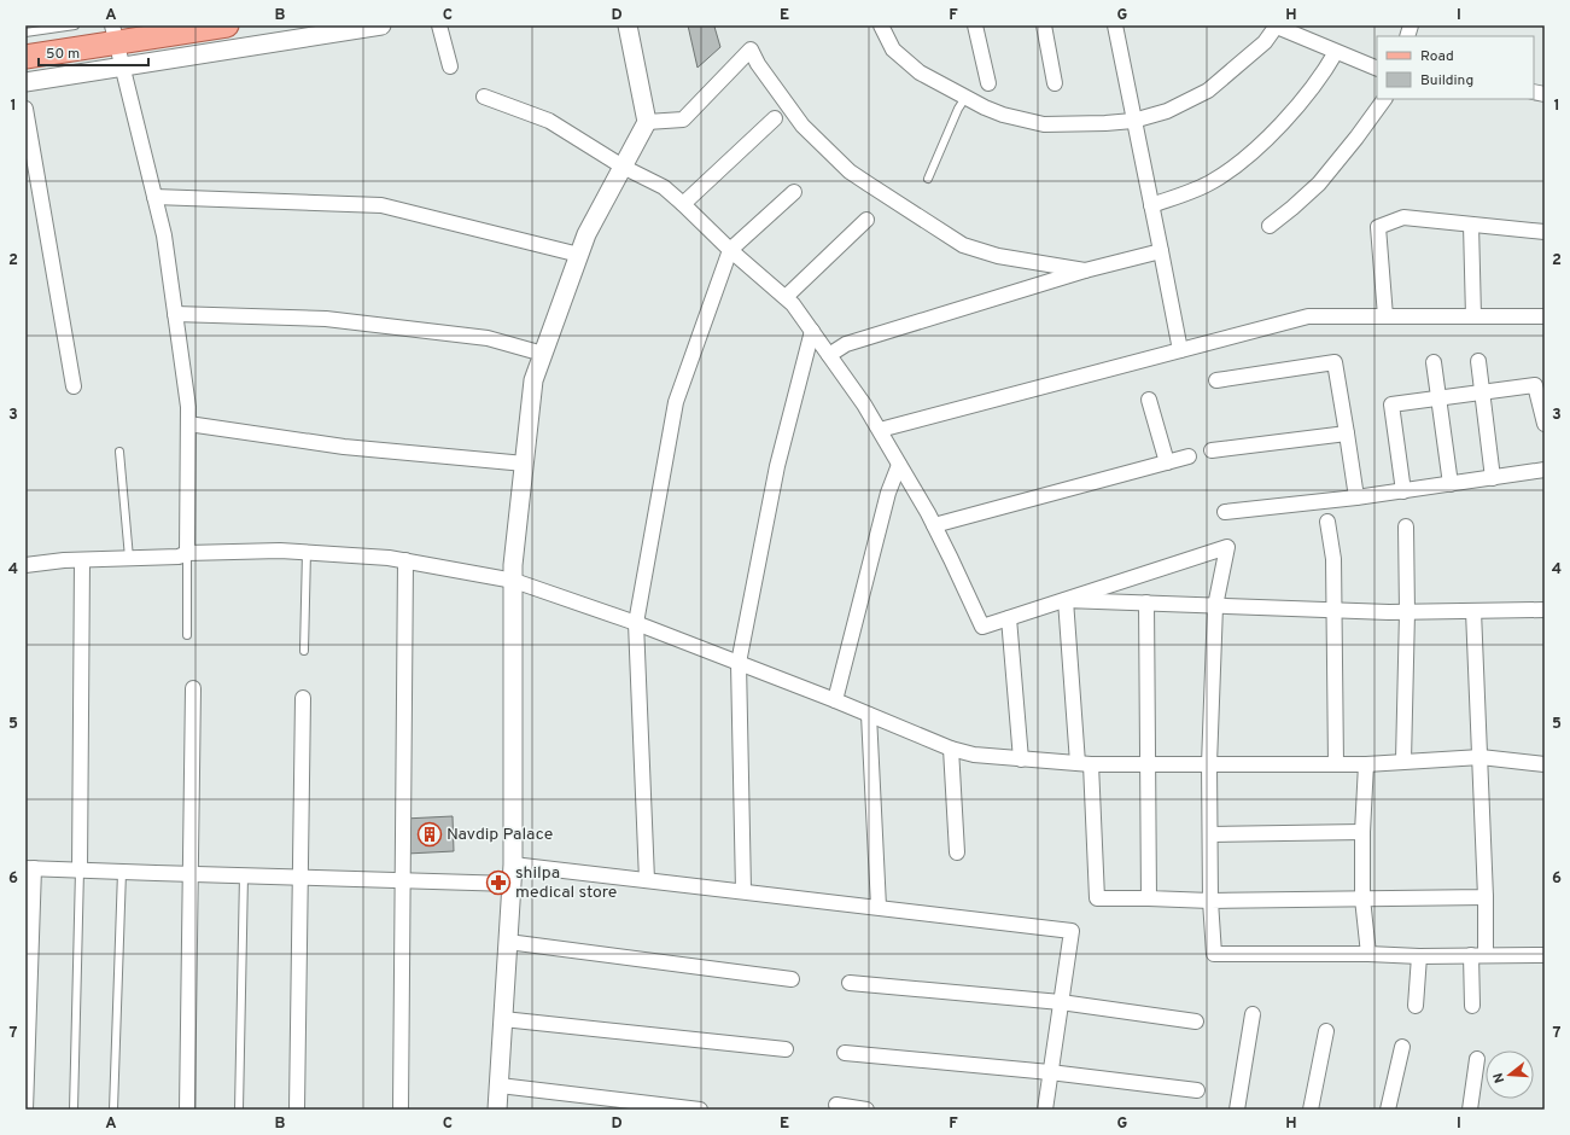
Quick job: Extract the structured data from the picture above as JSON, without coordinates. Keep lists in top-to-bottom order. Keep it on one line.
{"places":{"building":["Navdip Palace"],"pharmacy":["shilpa medical store"]},"legend":["Road","Building"],"scale_bar":"50 m","north":"left","grid":{"columns":["A","B","C","D","E","F","G","H","I"],"rows":["1","2","3","4","5","6","7"]}}
